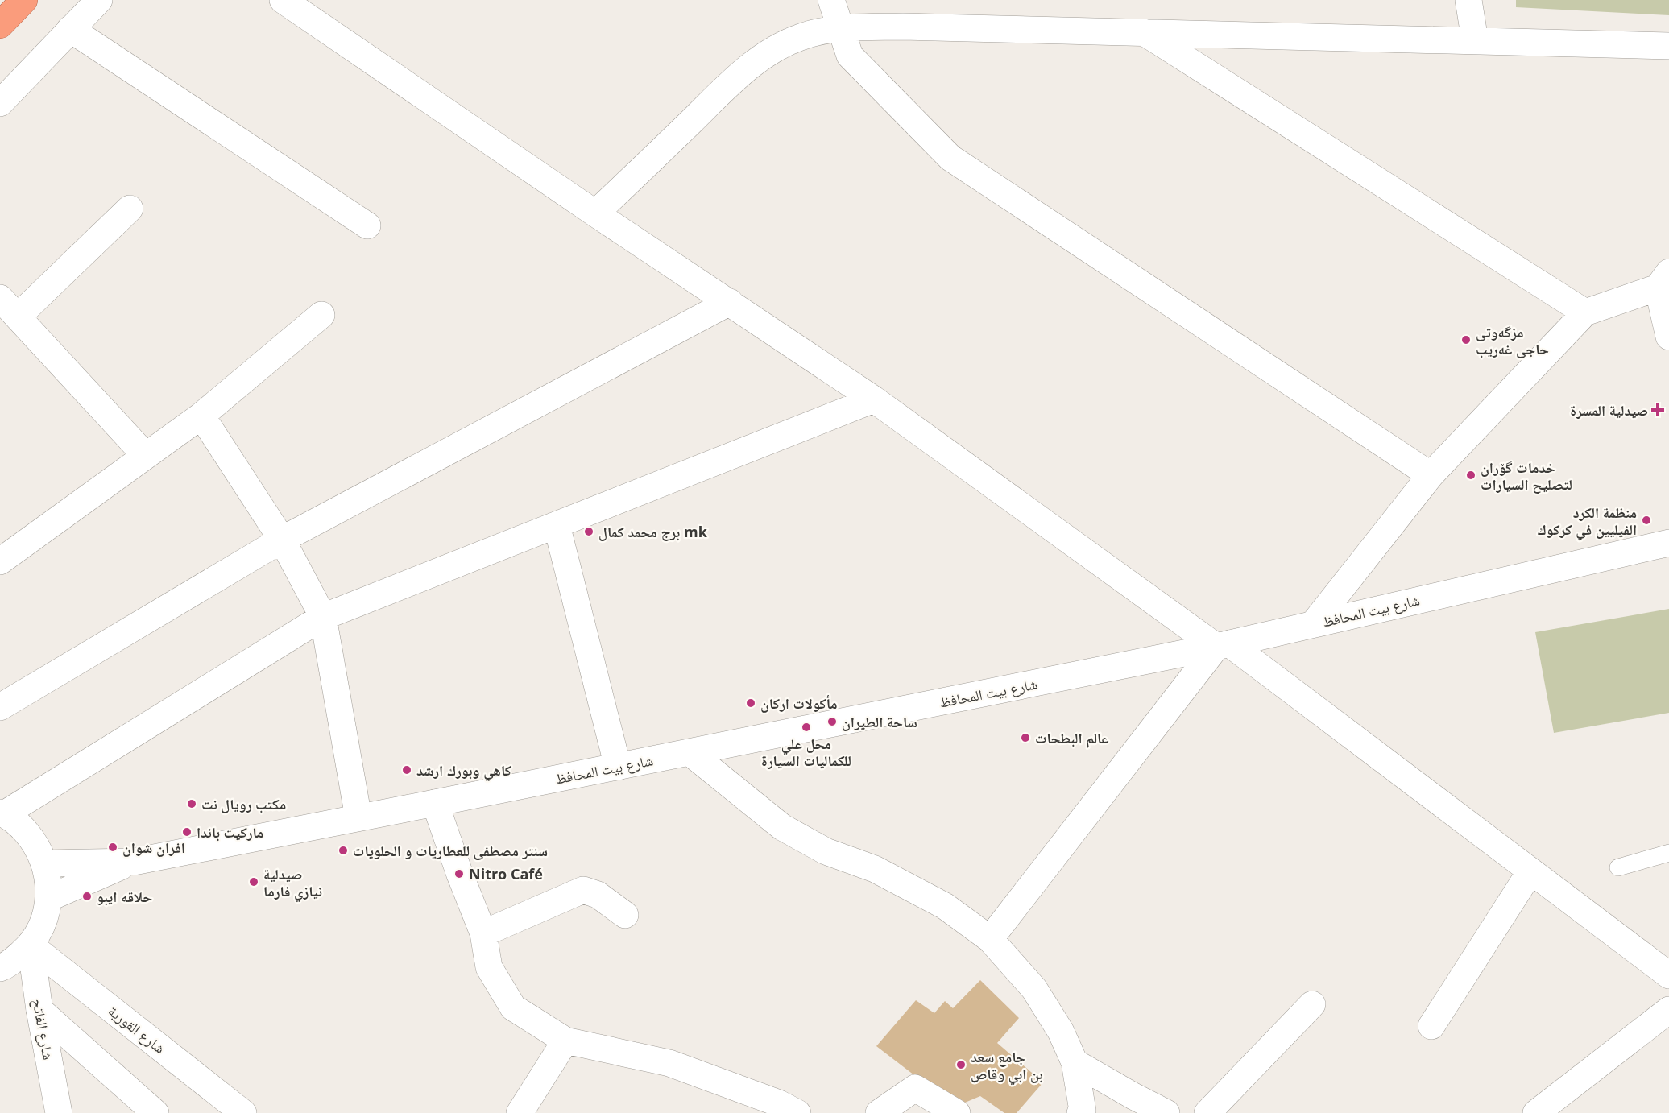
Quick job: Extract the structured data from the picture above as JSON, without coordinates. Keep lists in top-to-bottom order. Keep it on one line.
{"streets":{"street":["شارع بيت المحافظ","شارع الفاتح","شارع القورية"]},"crossings":[["شارع الفاتح","شارع القورية"]],"places":{"other":["مزگەوتی حاجی غەریب","خدمات گۆران لتصليح السيارات","منظمة الكرد الفيليين في كركوك","برج محمد كمال mk","مأكولات اركان","ساحة الطيران","محل علي للكماليات السيارة","عالم البطحات","كاهي وبورك ارشد","مكتب رويال نت","ماركيت باندا","افران شوان","سنتر مصطفى للعطاريات و الحلويات","Nitro Café","صيدلية نيازي فارما","حلاقه ايبو","جامع سعد بن ابي وقاص"],"health":["صيدلية المسرة"]}}
